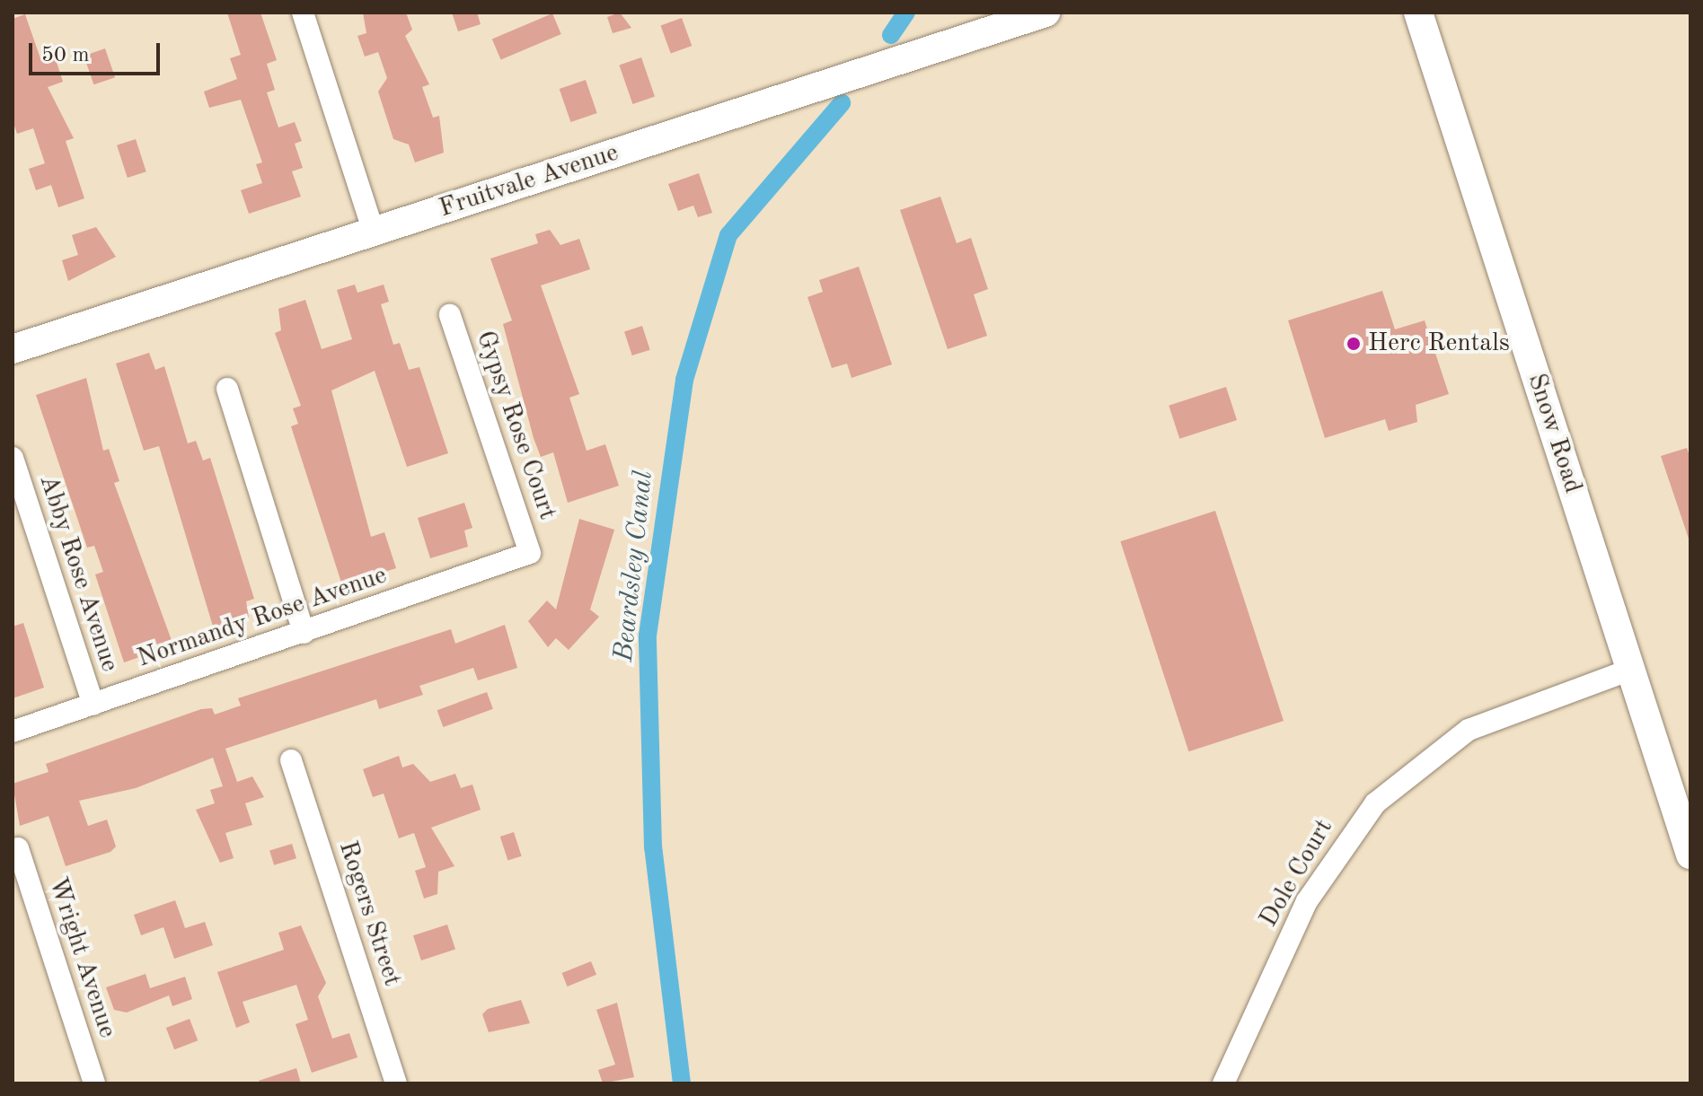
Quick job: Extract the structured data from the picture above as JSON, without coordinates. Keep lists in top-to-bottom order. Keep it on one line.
{"streets":{"main road":["Fruitvale Avenue","Snow Road"],"street":["Gypsy Rose Court","Abby Rose Avenue","Normandy Rose Avenue","Dole Court","Rogers Street","Wright Avenue"]},"crossings":[["Gypsy Rose Court","Normandy Rose Avenue"],["Snow Road","Dole Court"],["Abby Rose Avenue","Normandy Rose Avenue"]],"water":["Beardsley Canal"],"places":["Herc Rentals"],"scale_bar":"50 m"}
